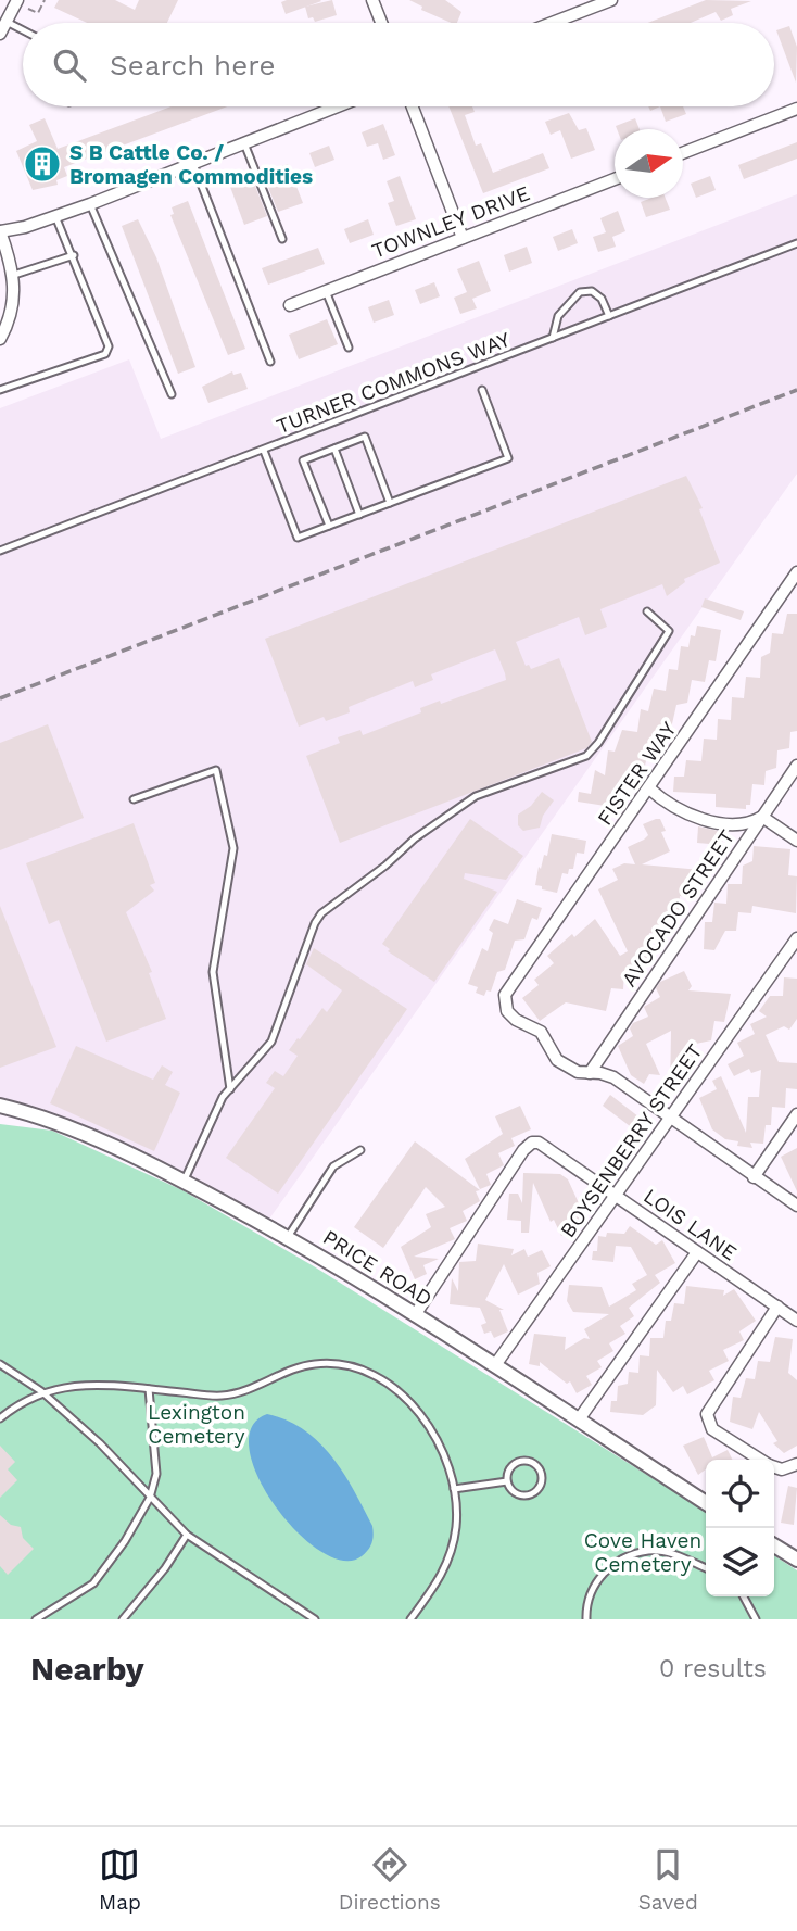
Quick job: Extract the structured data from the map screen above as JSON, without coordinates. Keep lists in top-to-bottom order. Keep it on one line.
{"streets":{"street":["TOWNLEY DRIVE","FISTER WAY","AVOCADO STREET","BOYSENBERRY STREET","LOIS LANE","PRICE ROAD"],"lane":["TURNER COMMONS WAY"]},"crossings":[["FISTER WAY","AVOCADO STREET"],["BOYSENBERRY STREET","LOIS LANE"],["BOYSENBERRY STREET","PRICE ROAD"],["LOIS LANE","PRICE ROAD"]],"parks":["Lexington Cemetery","Cove Haven Cemetery"],"places":{"building":["S B Cattle Co. / Bromagen Commodities"]},"north":"right","page":{"search":"Search here","heading":["Nearby","0 results"],"nav":["Map","Directions","Saved"]}}
